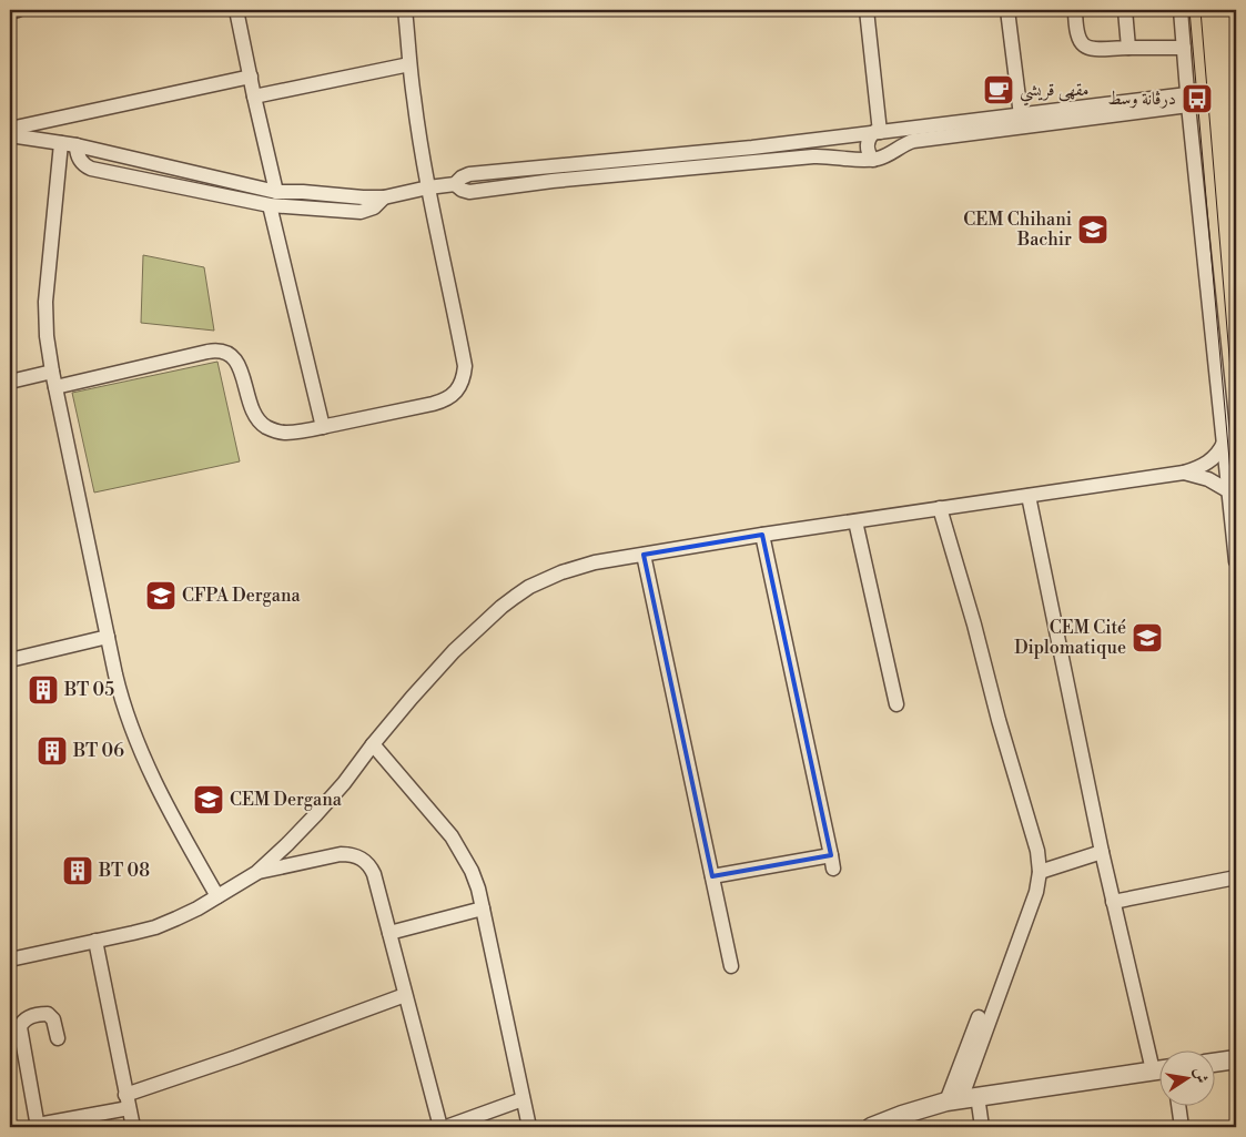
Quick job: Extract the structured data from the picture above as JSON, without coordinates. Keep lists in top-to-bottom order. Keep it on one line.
{"places":{"cafe":["مقهى قريشي"],"bus stop":["درڨانة وسط"],"school or university":["CEM Chihani Bachir","CFPA Dergana","CEM Cité Diplomatique","CEM Dergana"],"building":["BT 05","BT 06","BT 08"]},"north":"right"}
